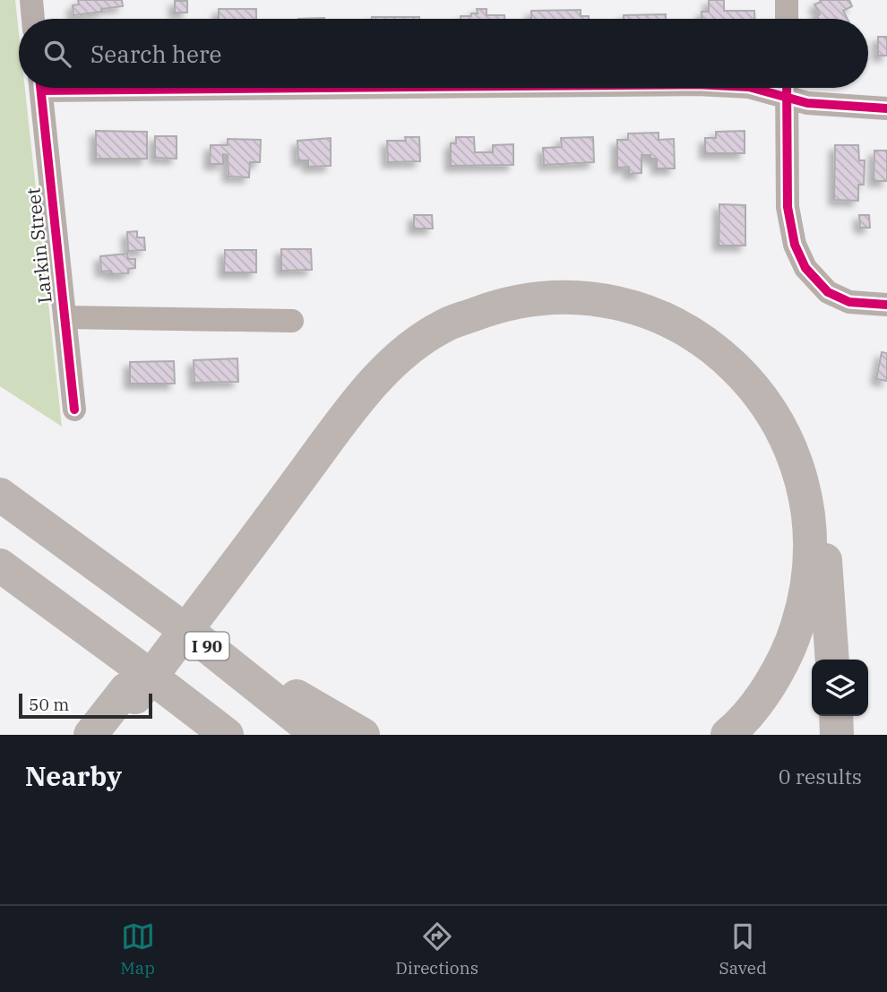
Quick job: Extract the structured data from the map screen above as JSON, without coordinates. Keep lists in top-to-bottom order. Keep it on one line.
{"streets":{"highway":["I 90"],"street":["Larkin Street"]},"scale_bar":"50 m","page":{"search":"Search here","scale":"50 m","heading":["Nearby","0 results"],"nav":["Map","Directions","Saved"]}}
